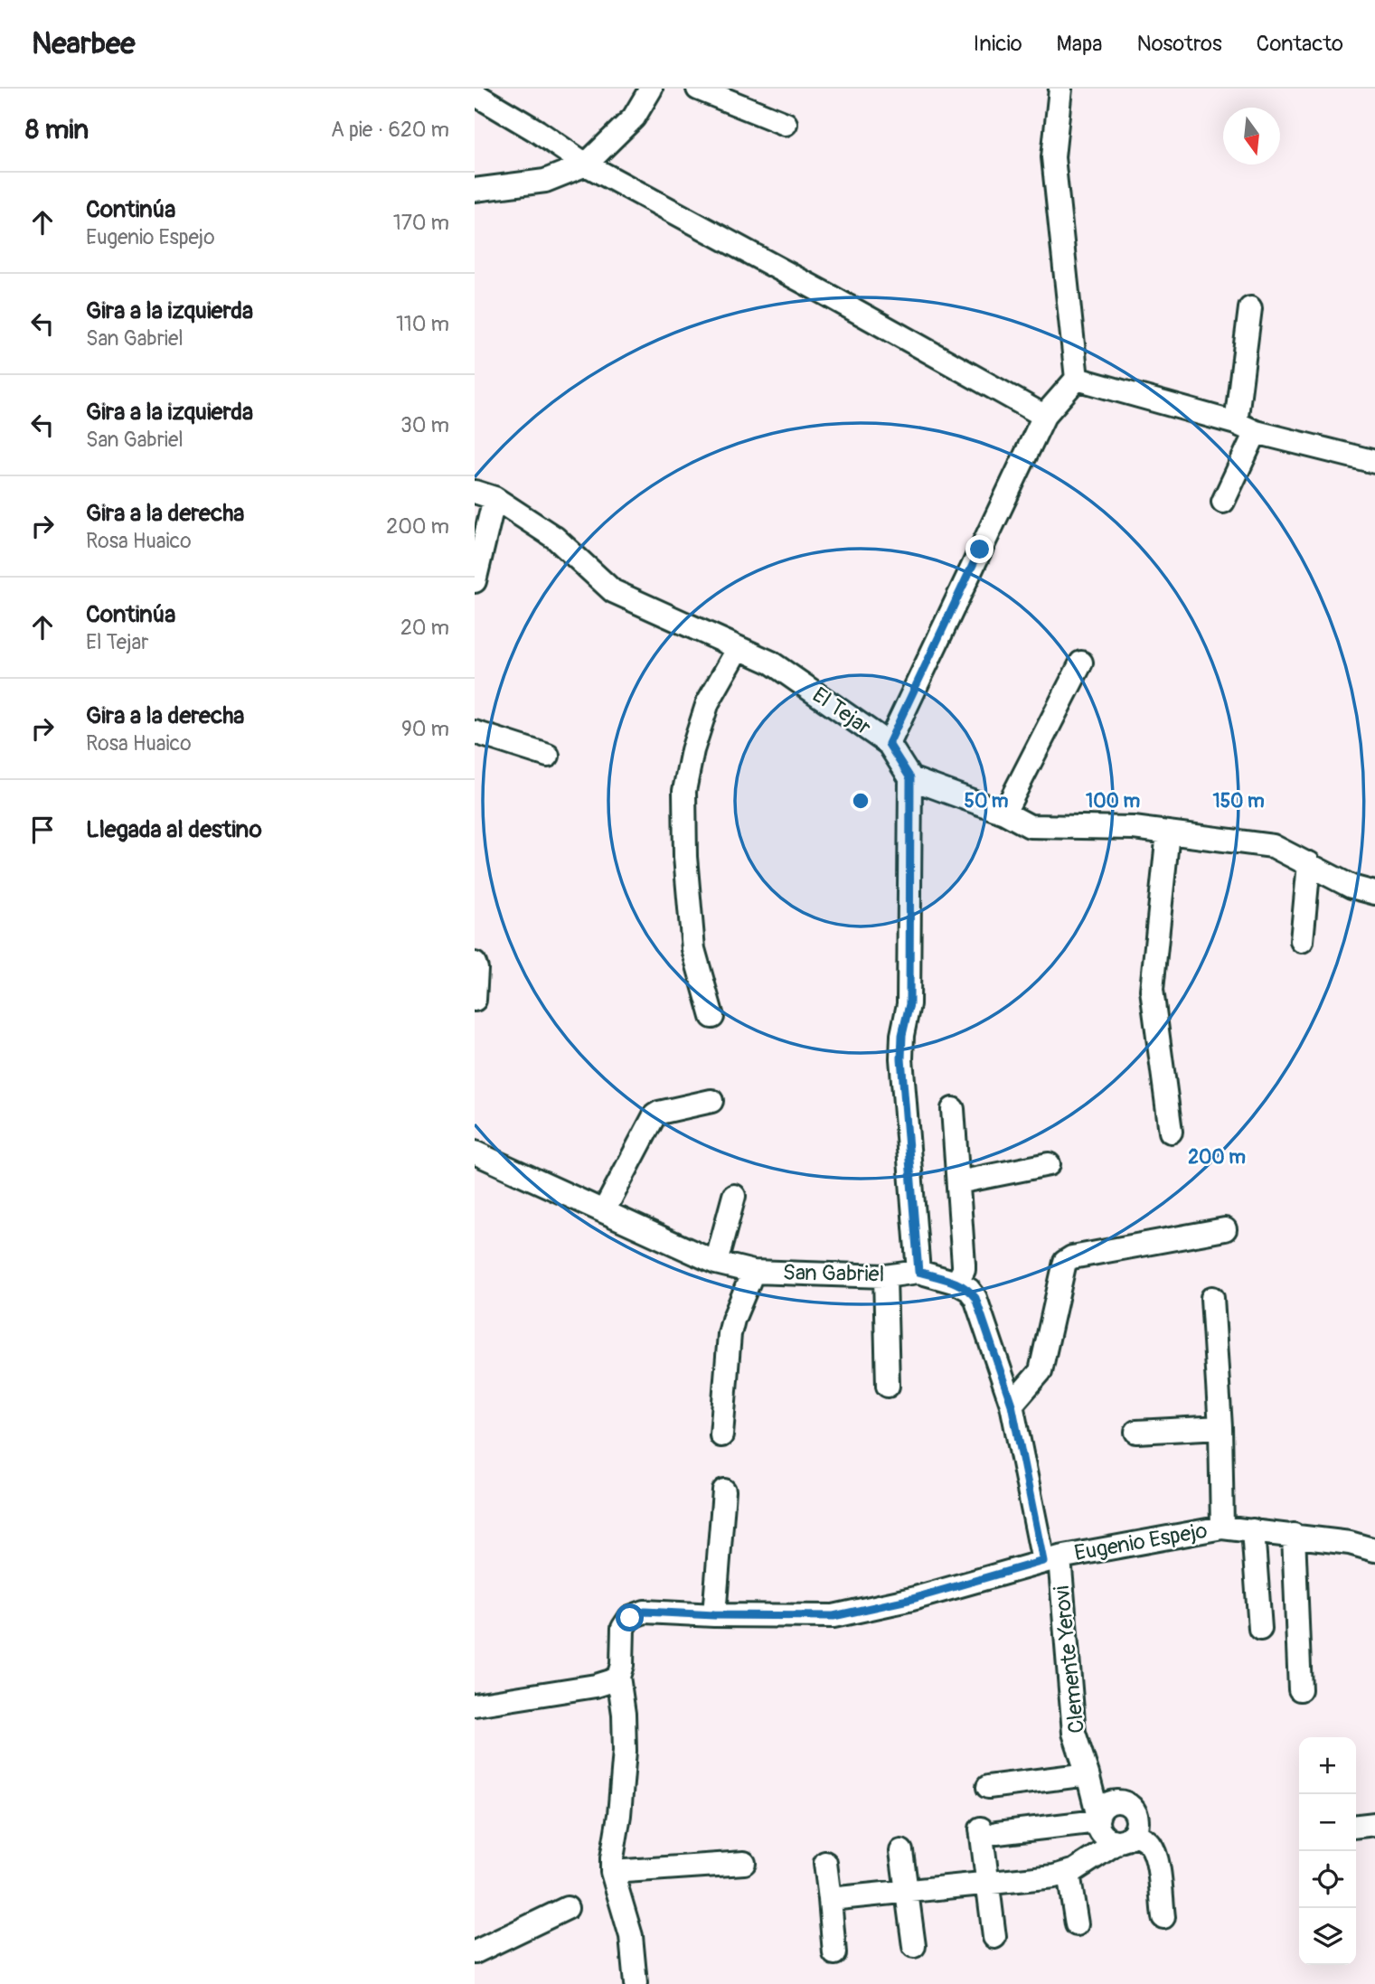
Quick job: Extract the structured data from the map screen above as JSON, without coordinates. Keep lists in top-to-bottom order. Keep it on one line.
{"streets":{"street":["El Tejar","San Gabriel","Eugenio Espejo","Clemente Yerovi"]},"crossings":[["San Gabriel","Eugenio Espejo"],["San Gabriel","Clemente Yerovi"],["Eugenio Espejo","Clemente Yerovi"]],"north":"bottom","page":{"header":"Nearbee","nav":["Inicio","Mapa","Nosotros","Contacto"],"heading":["8 min","A pie · 620 m"],"list":[["Continúa","Eugenio Espejo","170 m"],["Gira a la izquierda","San Gabriel","110 m"],["Gira a la izquierda","San Gabriel","30 m"],["Gira a la derecha","Rosa Huaico","200 m"],["Continúa","El Tejar","20 m"],["Gira a la derecha","Rosa Huaico","90 m"],"Llegada al destino"],"map_buttons":["+","−"]},"rings":["50 m","100 m","150 m","200 m"]}
